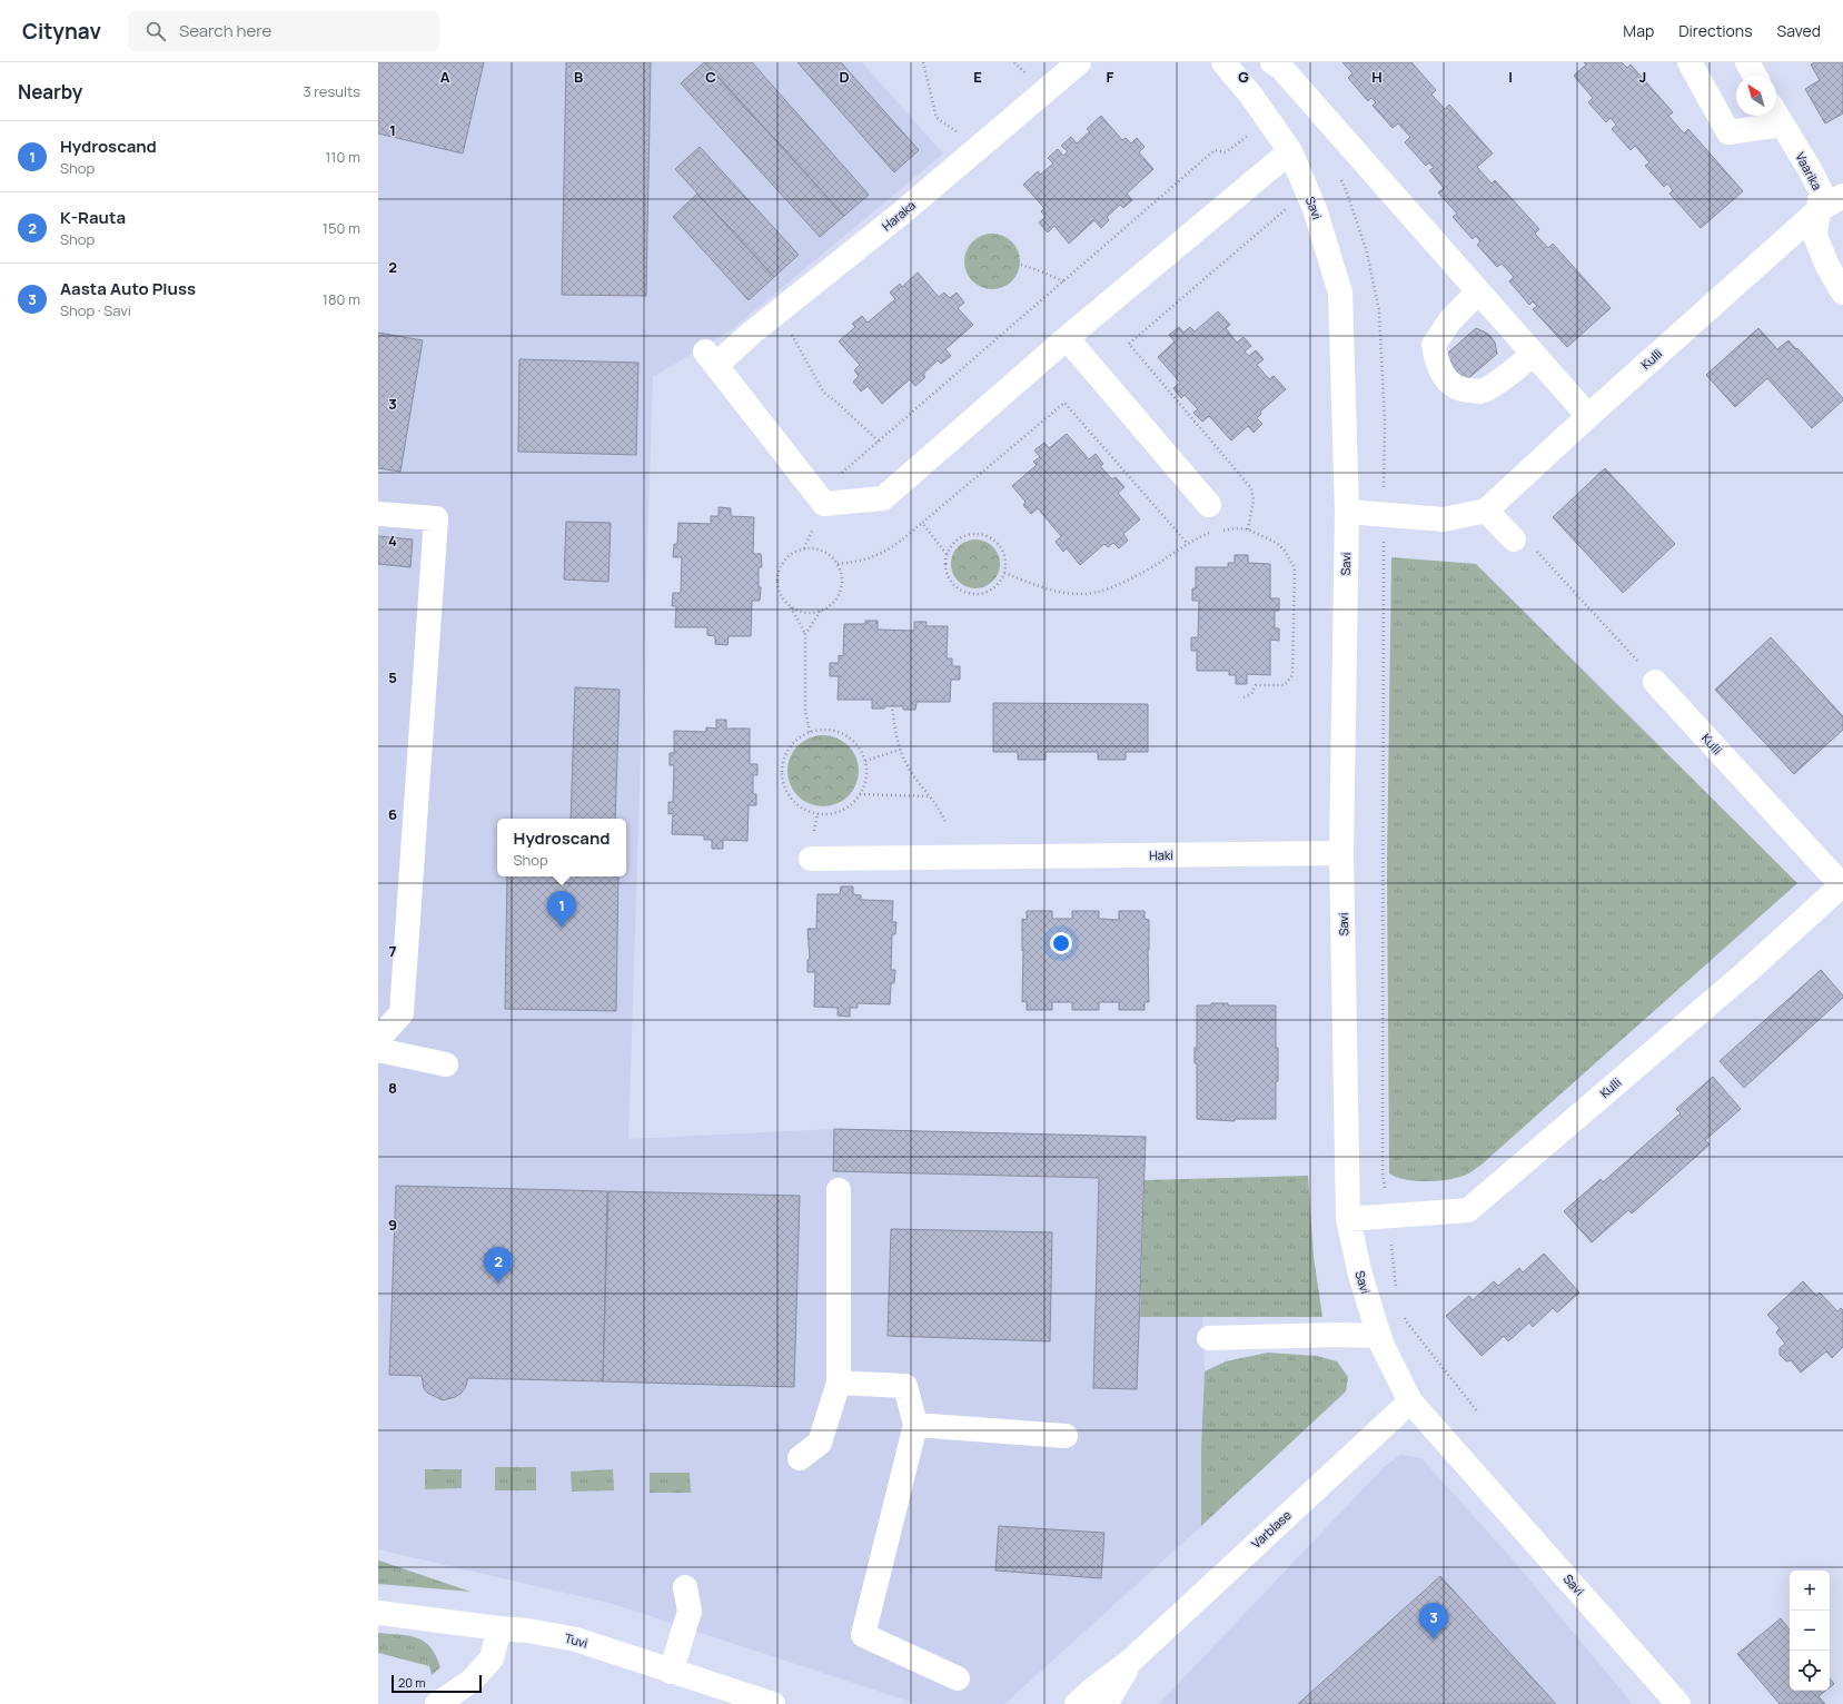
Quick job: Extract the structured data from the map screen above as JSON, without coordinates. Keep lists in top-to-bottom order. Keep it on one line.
{"streets":{"street":["Vaarika","Savi","Haraka","Kulli","Haki","Varblase","Tuvi"]},"crossings":[["Vaarika","Kulli"],["Savi","Kulli"],["Savi","Haki"],["Savi","Varblase"]],"scale_bar":"20 m","north":"top left","page":{"header":"Citynav","search":"Search here","nav":["Map","Directions","Saved"],"heading":["Nearby","3 results"],"list":[{"mark":"1","name":"Hydroscand","note":"Shop","value":"110 m"},{"mark":"2","name":"K-Rauta","note":"Shop","value":"150 m"},{"mark":"3","name":"Aasta Auto Pluss","note":"Shop · Savi","value":"180 m"}],"popup":["Hydroscand","Shop"],"pins":["1","2","3"],"map_buttons":["+","−"],"scale":"20 m"},"grid":{"columns":["A","B","C","D","E","F","G","H","I","J"],"rows":["1","2","3","4","5","6","7","8","9"]}}
